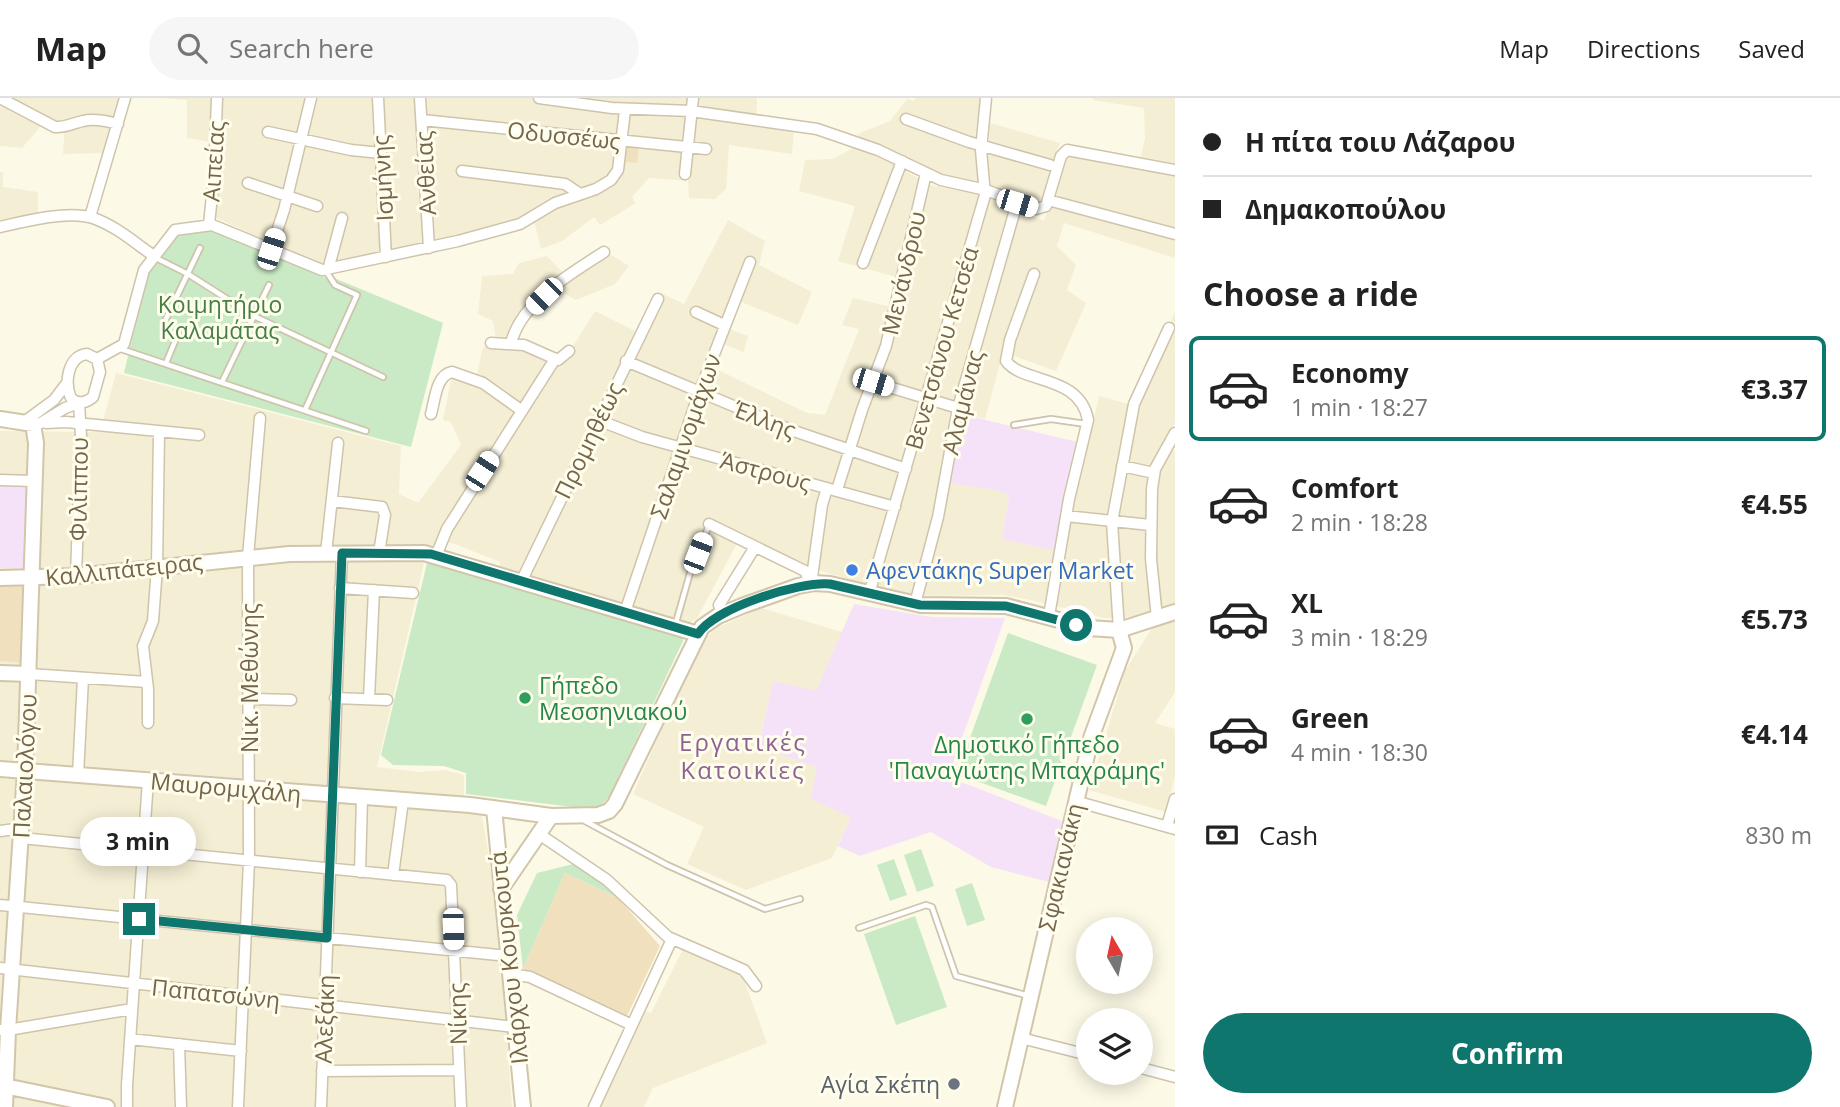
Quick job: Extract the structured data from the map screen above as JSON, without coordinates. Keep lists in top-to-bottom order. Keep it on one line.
{"streets":{"street":["Οδυσσέως","Αιπείας","Ανθείας","Ισμήνης","Μενάνδρου","Βενετσάνου Κετσέα","Αλαμάνας","Έλλης","Σαλαμινομάχων","Προμηθέως","Άστρους","Φιλίππου","Καλλιπάτειρας","Νικ. Μεθώνης","Παλαιολόγου","Μαυρομιχάλη","Σφακιανάκη","Ιλάρχου Κουρκουτά","Παπατσώνη","Νίκης","Αλεξάκη"]},"crossings":[["Οδυσσέως","Ανθείας"],["Μενάνδρου","Έλλης"],["Μενάνδρου","Άστρους"],["Βενετσάνου Κετσέα","Έλλης"],["Βενετσάνου Κετσέα","Άστρους"],["Έλλης","Σαλαμινομάχων"],["Έλλης","Προμηθέως"],["Σαλαμινομάχων","Άστρους"],["Σαλαμινομάχων","Καλλιπάτειρας"],["Προμηθέως","Άστρους"],["Προμηθέως","Καλλιπάτειρας"],["Φιλίππου","Καλλιπάτειρας"],["Καλλιπάτειρας","Νικ. Μεθώνης"],["Καλλιπάτειρας","Παλαιολόγου"],["Καλλιπάτειρας","Μαυρομιχάλη"],["Καλλιπάτειρας","Αλεξάκη"],["Νικ. Μεθώνης","Μαυρομιχάλη"],["Νικ. Μεθώνης","Παπατσώνη"],["Παλαιολόγου","Μαυρομιχάλη"],["Παλαιολόγου","Παπατσώνη"],["Μαυρομιχάλη","Ιλάρχου Κουρκουτά"],["Μαυρομιχάλη","Αλεξάκη"],["Ιλάρχου Κουρκουτά","Παπατσώνη"],["Παπατσώνη","Νίκης"],["Παπατσώνη","Αλεξάκη"]],"districts":["Εργατικές Κατοικίες"],"parks":["Κοιμητήριο Καλαμάτας"],"places":["Αφεντάκης Super Market","Γήπεδο Μεσσηνιακού","Δημοτικό Γήπεδο 'Παναγιώτης Μπαχράμης'","Αγία Σκέπη"],"north":"top","page":{"header":"Map","search":"Search here","nav":["Map","Directions","Saved"],"banner":["Η πίτα τοιυ Λάζαρου","Δημακοπούλου"],"heading":"Choose a ride","list":[{"name":"Economy","note":"1 min · 18:27","value":"€3.37"},{"name":"Comfort","note":"2 min · 18:28","value":"€4.55"},{"name":"XL","note":"3 min · 18:29","value":"€5.73"},{"name":"Green","note":"4 min · 18:30","value":"€4.14"}],"pay":["Cash","830 m"],"bubble":"3 min","buttons":"Confirm"}}
